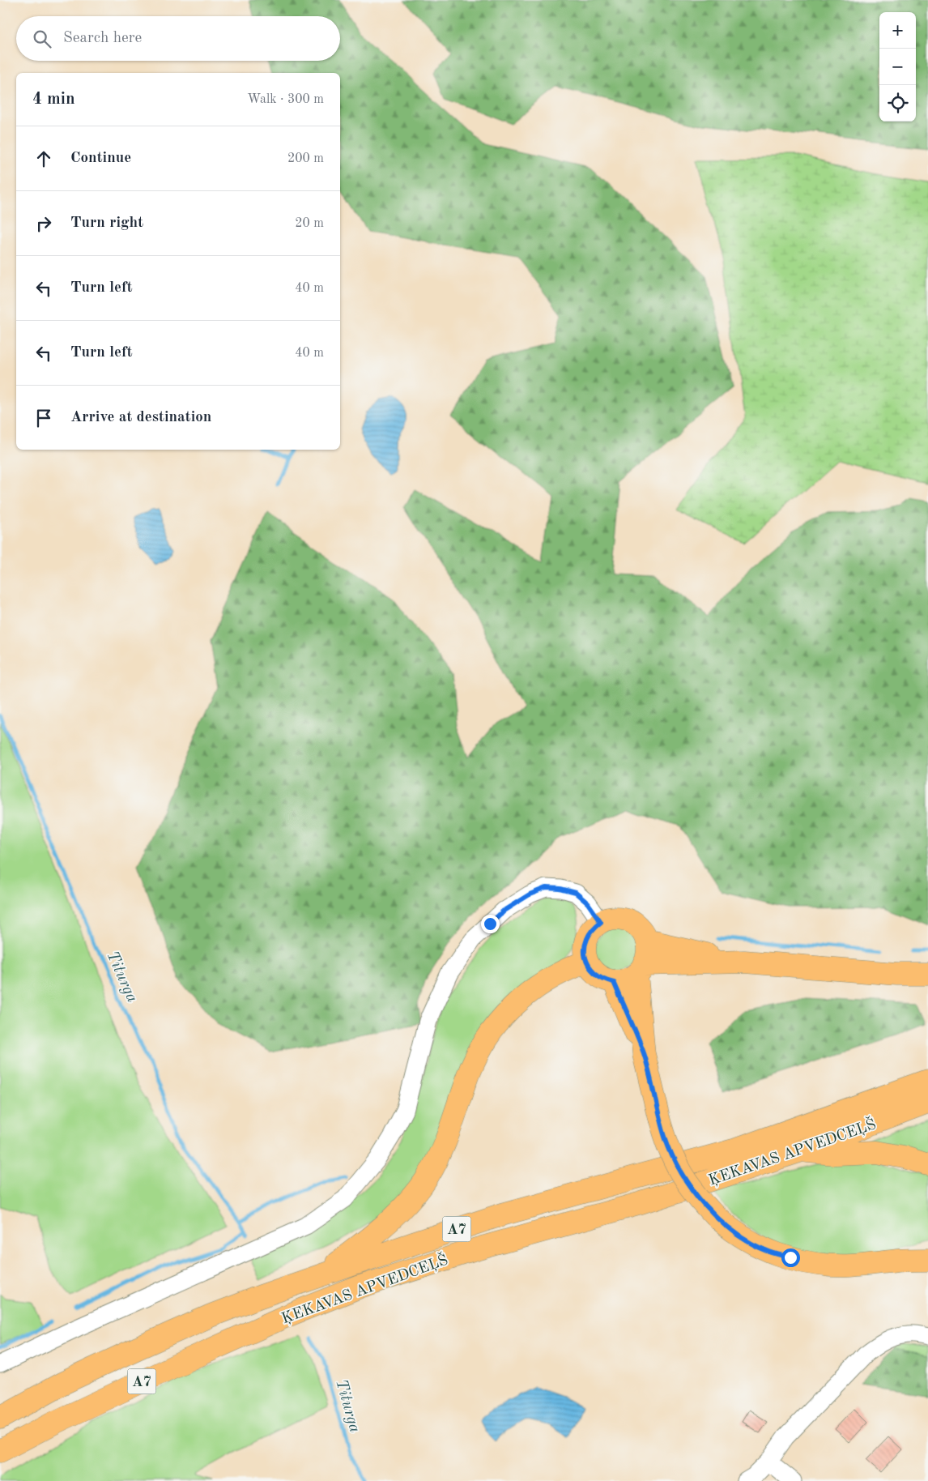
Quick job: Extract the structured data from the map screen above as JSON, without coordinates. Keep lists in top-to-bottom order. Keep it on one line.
{"streets":{"main road":["ĶEKAVAS APVEDCEĻŠ","A7"]},"water":["Titurga"],"page":{"map_buttons":["+","−"],"search":"Search here","heading":["4 min","Walk · 300 m"],"list":[["Continue","200 m"],["Turn right","20 m"],["Turn left","40 m"],["Turn left","40 m"],"Arrive at destination"]}}
